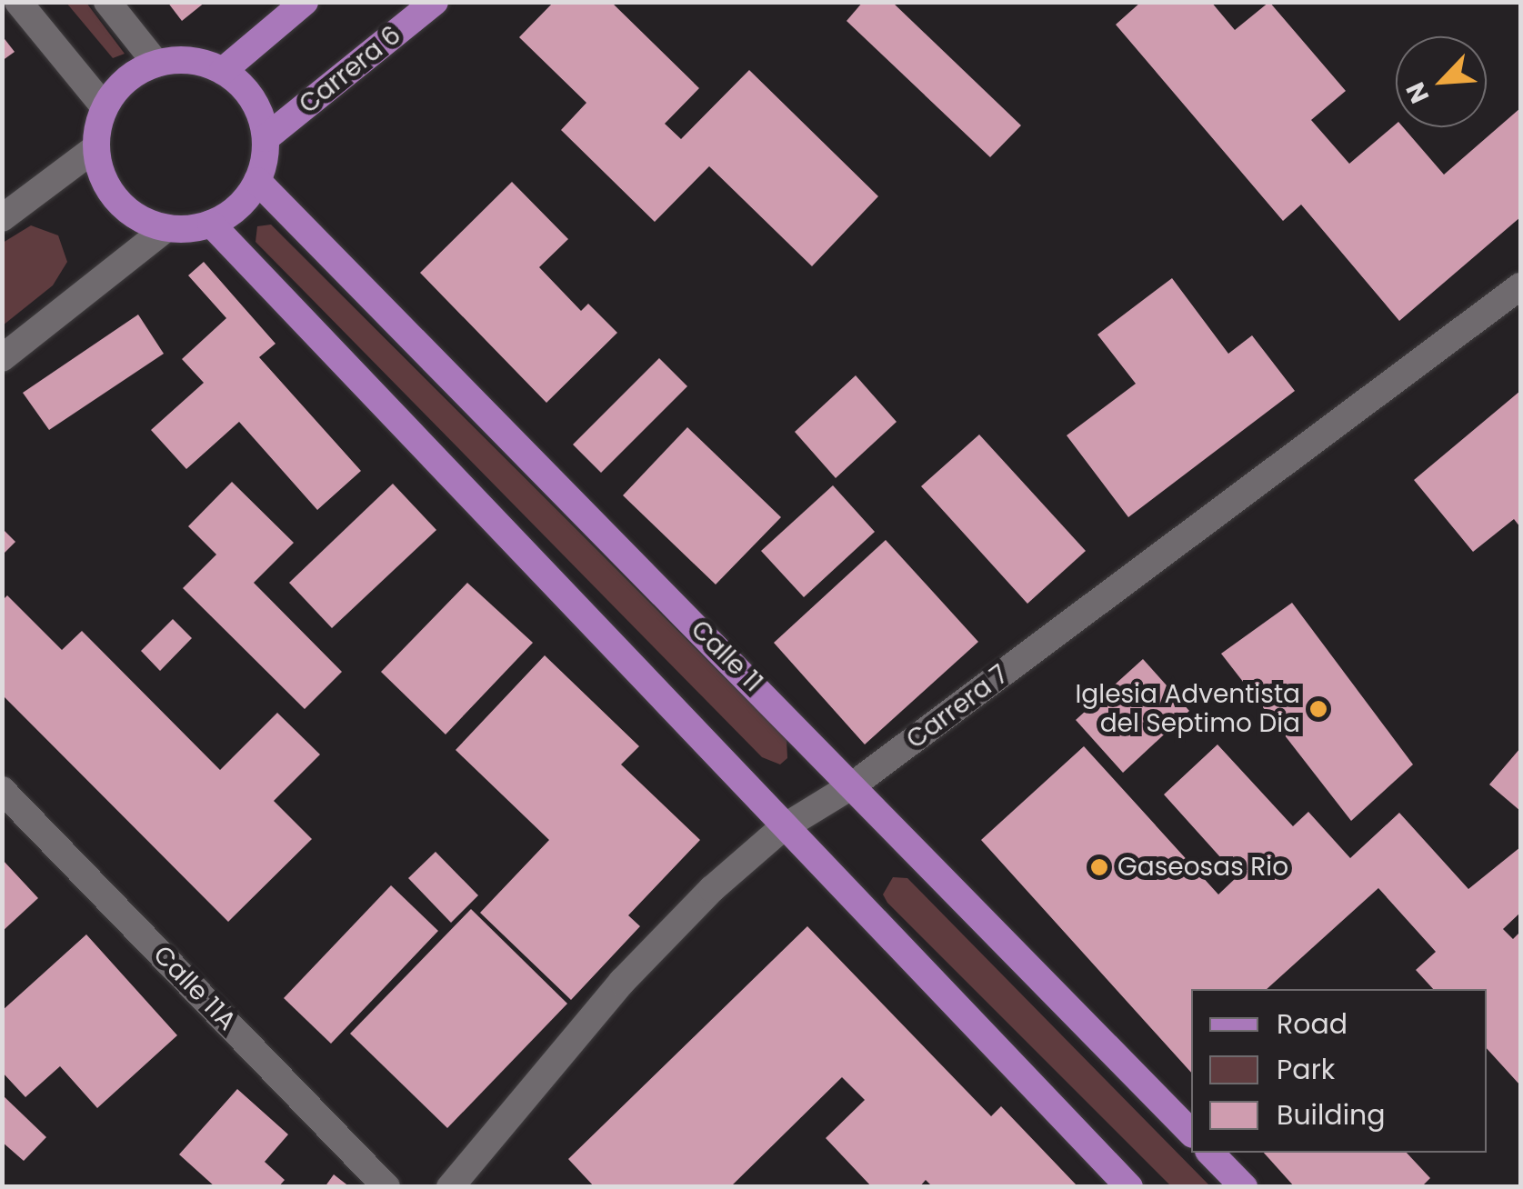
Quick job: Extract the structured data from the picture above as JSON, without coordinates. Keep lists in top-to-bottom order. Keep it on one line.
{"streets":{"main road":["Carrera 6","Calle 11"],"street":["Carrera 7","Calle 11A"]},"crossings":[["Carrera 6","Calle 11"],["Calle 11","Carrera 7"]],"places":["Iglesia Adventista del Septimo Dia","Gaseosas Rio"],"legend":["Road","Park","Building"],"north":"bottom left"}
